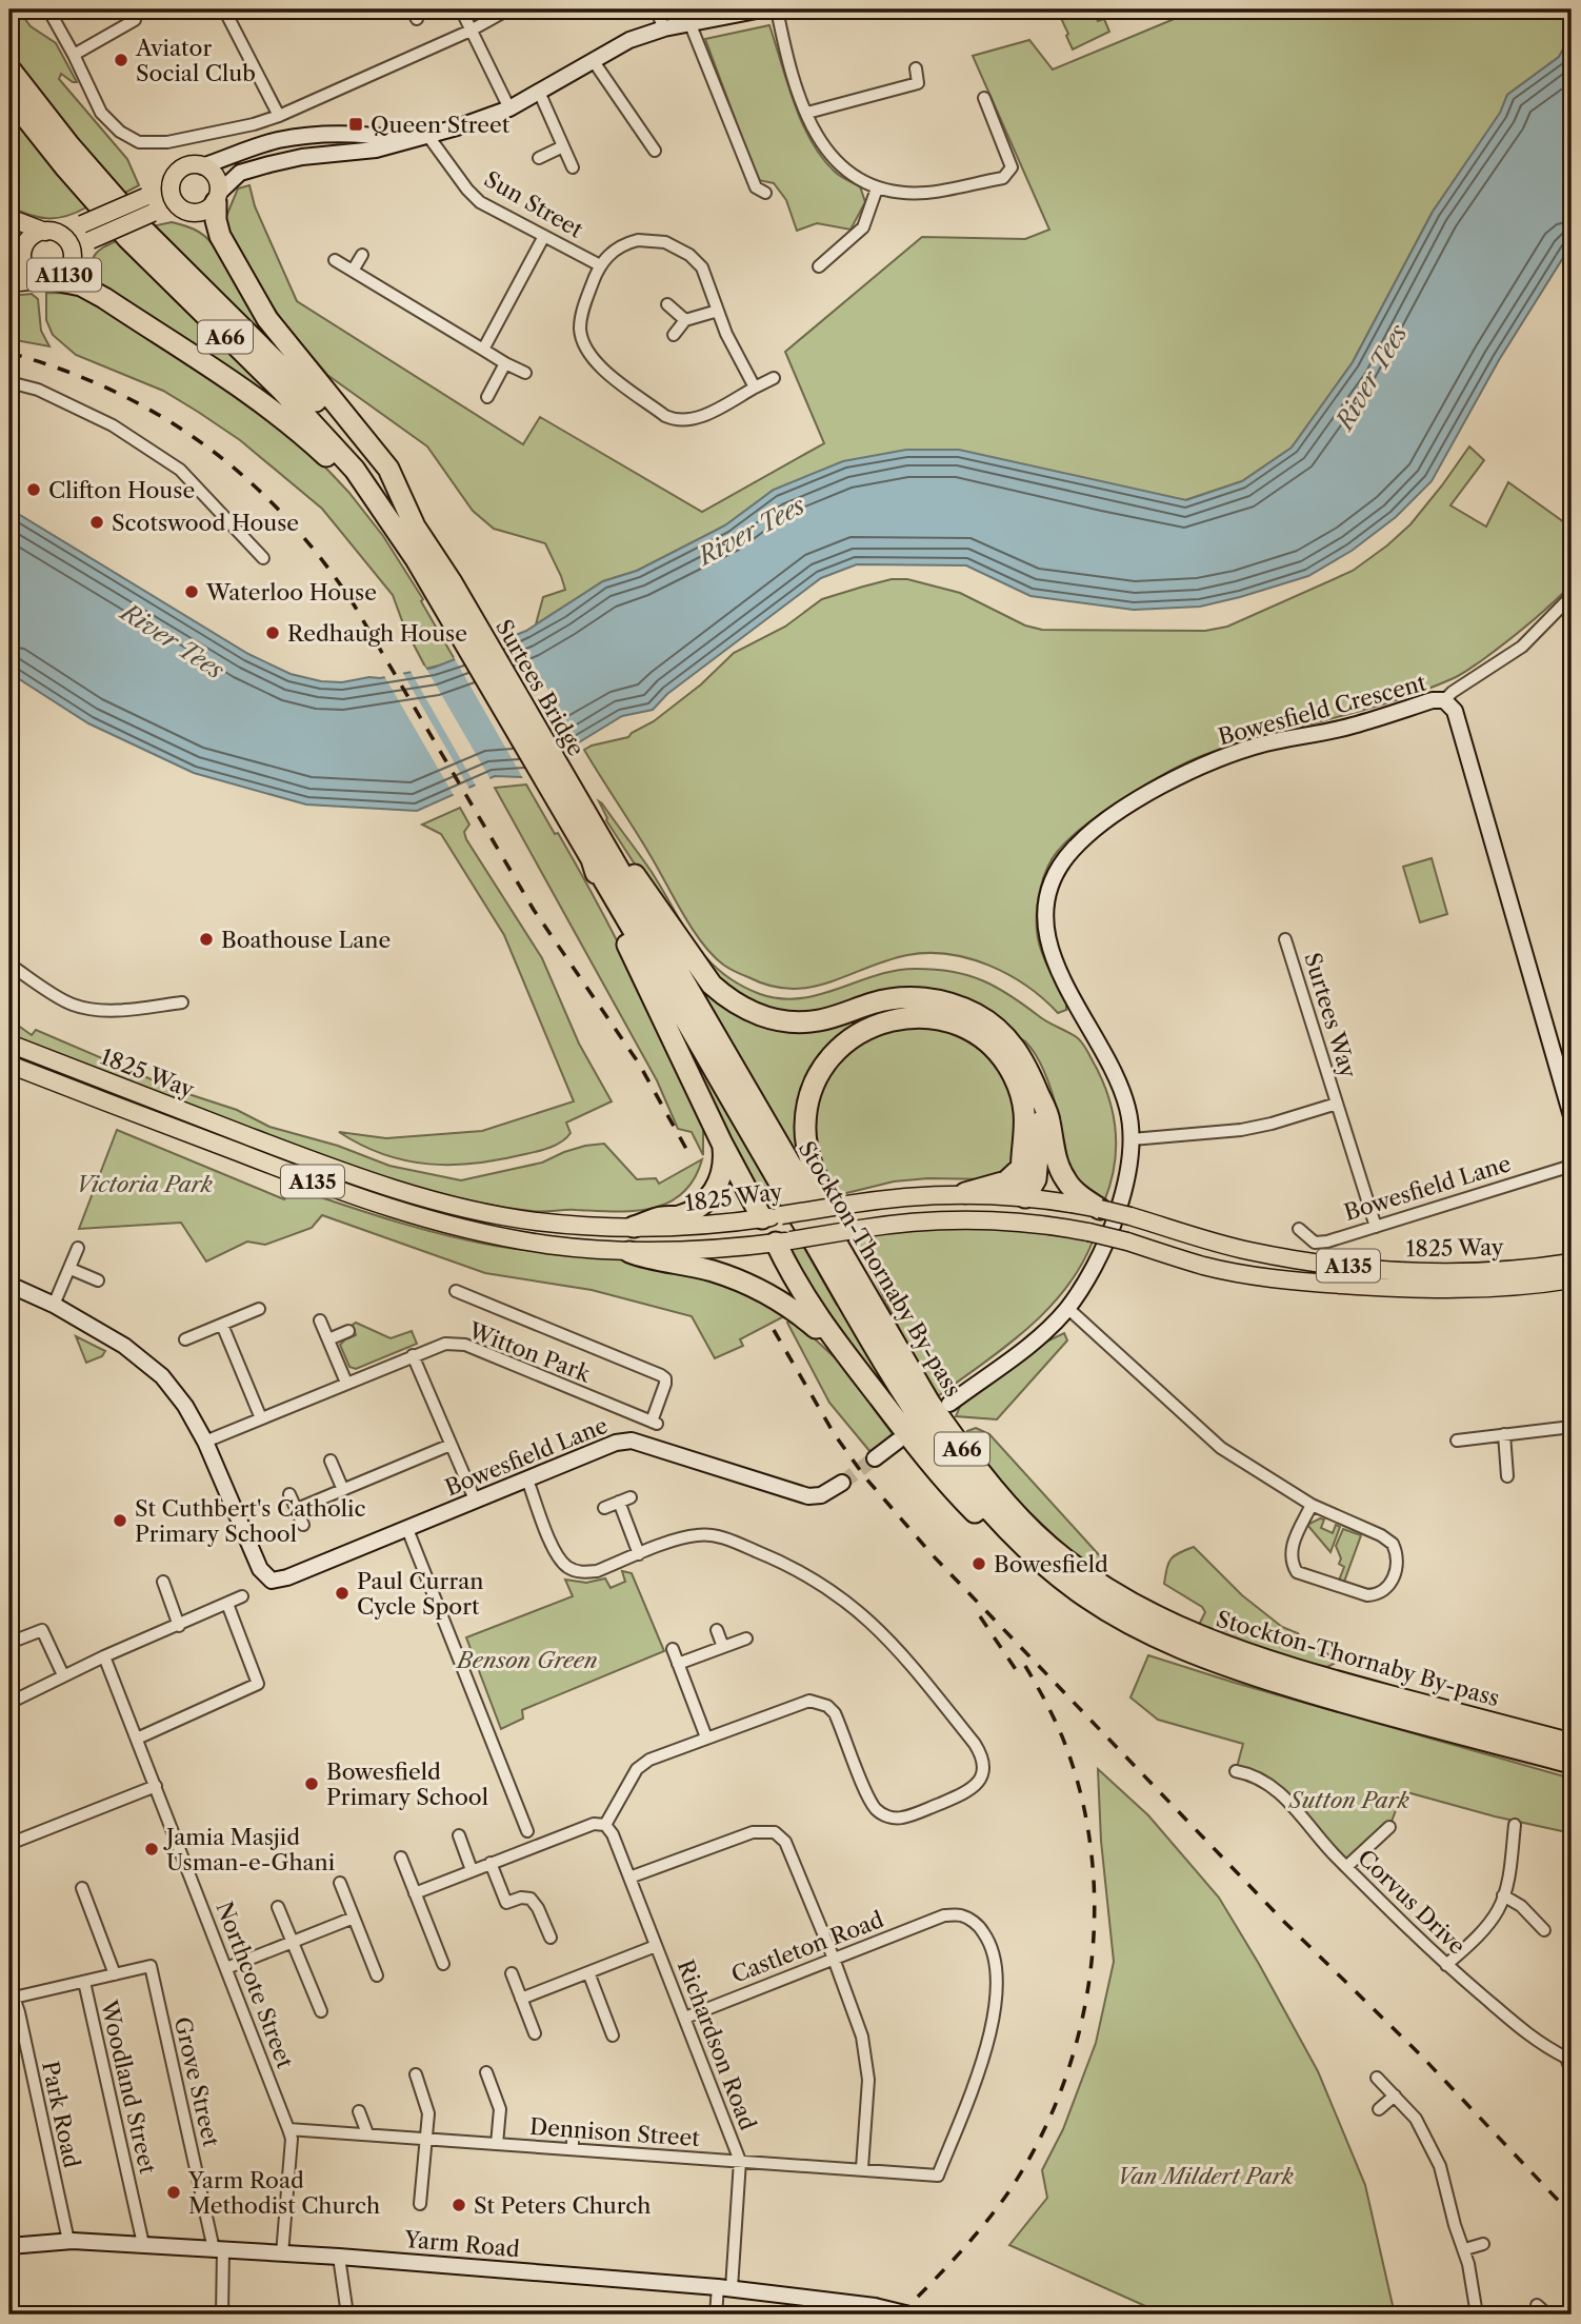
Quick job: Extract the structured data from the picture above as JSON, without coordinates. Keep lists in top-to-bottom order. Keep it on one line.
{"streets":{"highway":["A66","Surtees Bridge","A135","Stockton-Thornaby By-pass"],"main road":["A1130","1825 Way"],"street":["Sun Street","Bowesfield Crescent","Surtees Way","Bowesfield Lane","Witton Park","Corvus Drive","Castleton Road","Northcote Street","Richardson Road","Grove Street","Woodland Street","Park Road","Dennison Street","Yarm Road"]},"crossings":[["A1130","A66"],["A66","Surtees Bridge"],["A66","1825 Way"],["A66","A135"],["A66","Stockton-Thornaby By-pass"],["Surtees Bridge","Stockton-Thornaby By-pass"],["Bowesfield Crescent","Surtees Way"],["Surtees Way","Bowesfield Lane"],["1825 Way","A135"],["Bowesfield Lane","Witton Park"],["Castleton Road","Richardson Road"],["Castleton Road","Dennison Street"],["Northcote Street","Dennison Street"],["Northcote Street","Yarm Road"],["Richardson Road","Dennison Street"],["Richardson Road","Yarm Road"],["Grove Street","Yarm Road"],["Woodland Street","Yarm Road"],["Park Road","Yarm Road"]],"water":["River Tees"],"parks":["Victoria Park","Benson Green","Sutton Park","Van Mildert Park"],"places":{"other":["Aviator Social Club","Clifton House","Scotswood House","Waterloo House","Redhaugh House","Boathouse Lane","St Cuthbert's Catholic Primary School","Bowesfield","Paul Curran Cycle Sport","Bowesfield Primary School","Jamia Masjid Usman-e-Ghani","Yarm Road Methodist Church","St Peters Church"],"transit":["Queen Street"]}}
